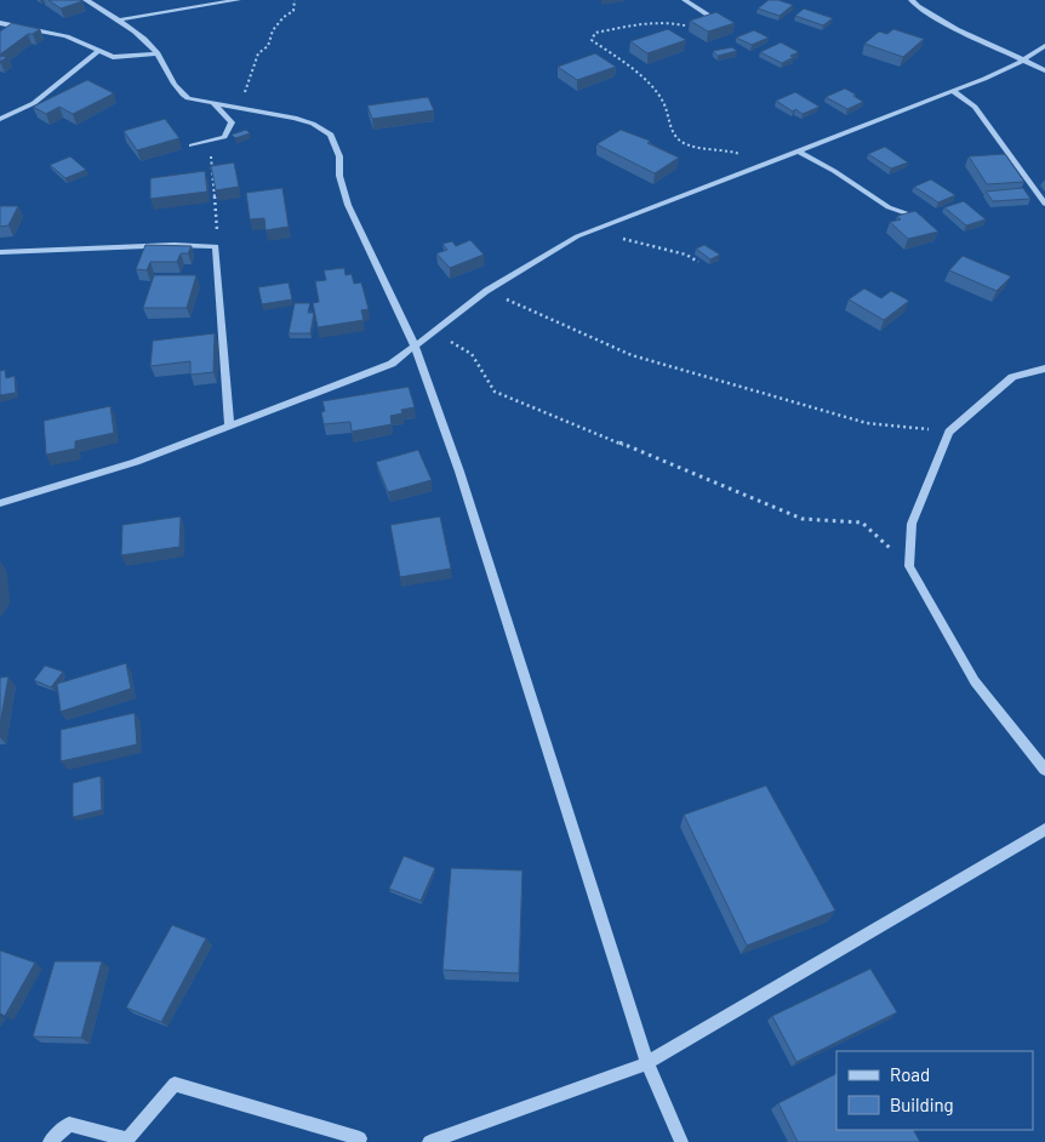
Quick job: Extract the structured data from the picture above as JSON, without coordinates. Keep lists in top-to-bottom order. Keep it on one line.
{"legend":["Road","Building"]}
